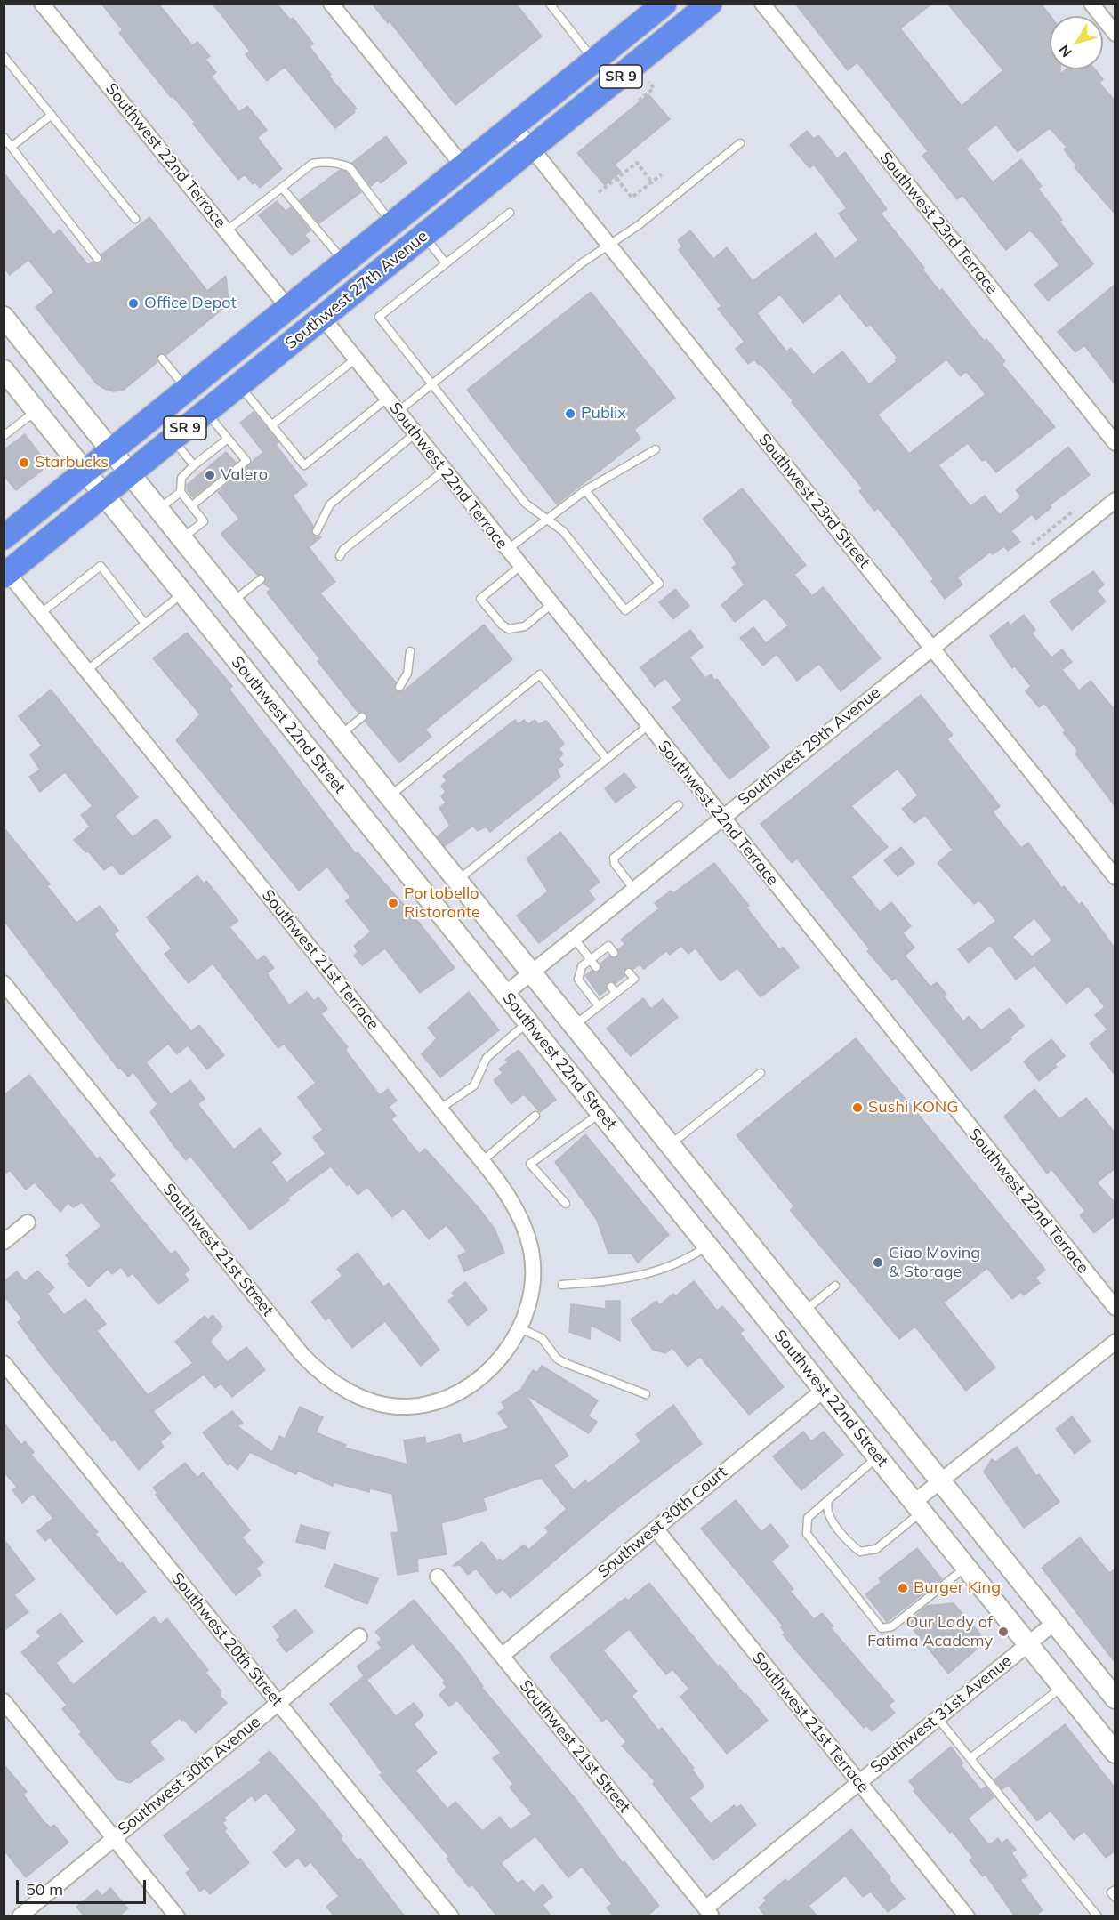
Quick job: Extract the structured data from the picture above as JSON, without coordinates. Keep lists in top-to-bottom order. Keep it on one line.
{"streets":{"highway":["SR 9","Southwest 27th Avenue"],"main road":["Southwest 22nd Street"],"street":["Southwest 22nd Terrace","Southwest 23rd Terrace","Southwest 23rd Street","Southwest 29th Avenue","Southwest 21st Terrace","Southwest 21st Street","Southwest 30th Court","Southwest 20th Street","Southwest 31st Avenue","Southwest 30th Avenue"]},"crossings":[["Southwest 22nd Terrace","Southwest 27th Avenue"],["Southwest 22nd Terrace","Southwest 29th Avenue"],["Southwest 27th Avenue","Southwest 23rd Street"],["Southwest 27th Avenue","Southwest 22nd Street"],["Southwest 27th Avenue","Southwest 21st Terrace"],["Southwest 23rd Street","Southwest 29th Avenue"],["Southwest 22nd Street","Southwest 29th Avenue"],["Southwest 22nd Street","Southwest 30th Court"],["Southwest 22nd Street","Southwest 31st Avenue"],["Southwest 21st Terrace","Southwest 21st Street"],["Southwest 21st Terrace","Southwest 30th Court"],["Southwest 21st Terrace","Southwest 31st Avenue"],["Southwest 21st Street","Southwest 30th Court"],["Southwest 21st Street","Southwest 31st Avenue"],["Southwest 20th Street","Southwest 30th Avenue"]],"places":["Office Depot","Publix","Starbucks","Valero","Portobello Ristorante","Sushi KONG","Ciao Moving & Storage","Burger King","Our Lady of Fatima Academy"],"scale_bar":"50 m","north":"bottom left"}
